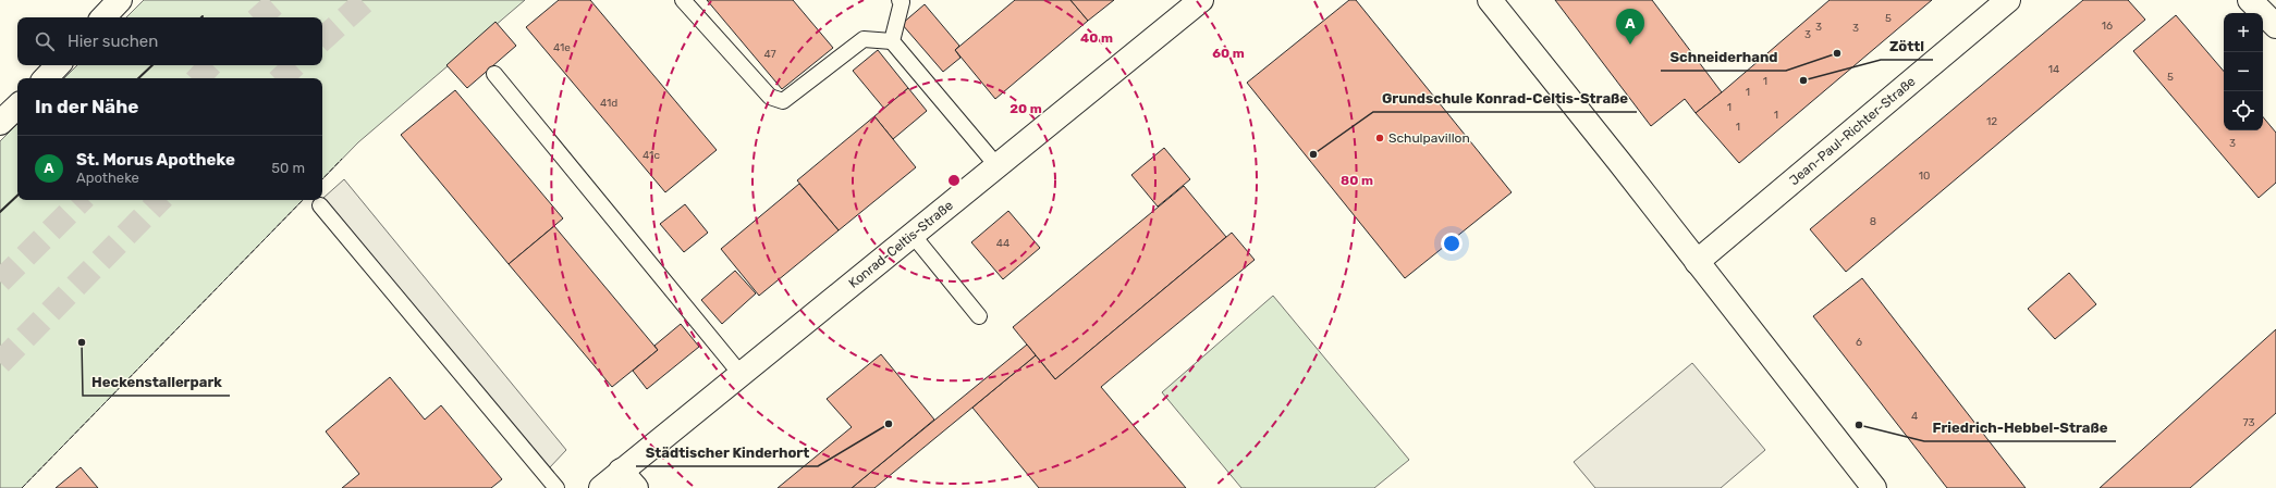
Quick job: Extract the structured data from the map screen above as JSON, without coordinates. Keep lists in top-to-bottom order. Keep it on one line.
{"streets":{"street":["Jean-Paul-Richter-Straße","Konrad-Celtis-Straße"]},"places":["Schneiderhand","Zöttl","Schulpavillon","Grundschule Konrad-Celtis-Straße","Heckenstallerpark","Städtischer Kinderhort","Friedrich-Hebbel-Straße"],"house_numbers":["5","16","3","3","3","41e","47","14","5","1","1","41d","1","1","12","1","3","41c","10","8","44","6","4","73"],"page":{"pins":"A","map_buttons":["+","−"],"search":"Hier suchen","heading":"In der Nähe","list":[{"mark":"A","name":"St. Morus Apotheke","note":"Apotheke","value":"50 m"}]},"rings":["40 m","60 m","20 m","80 m"]}
